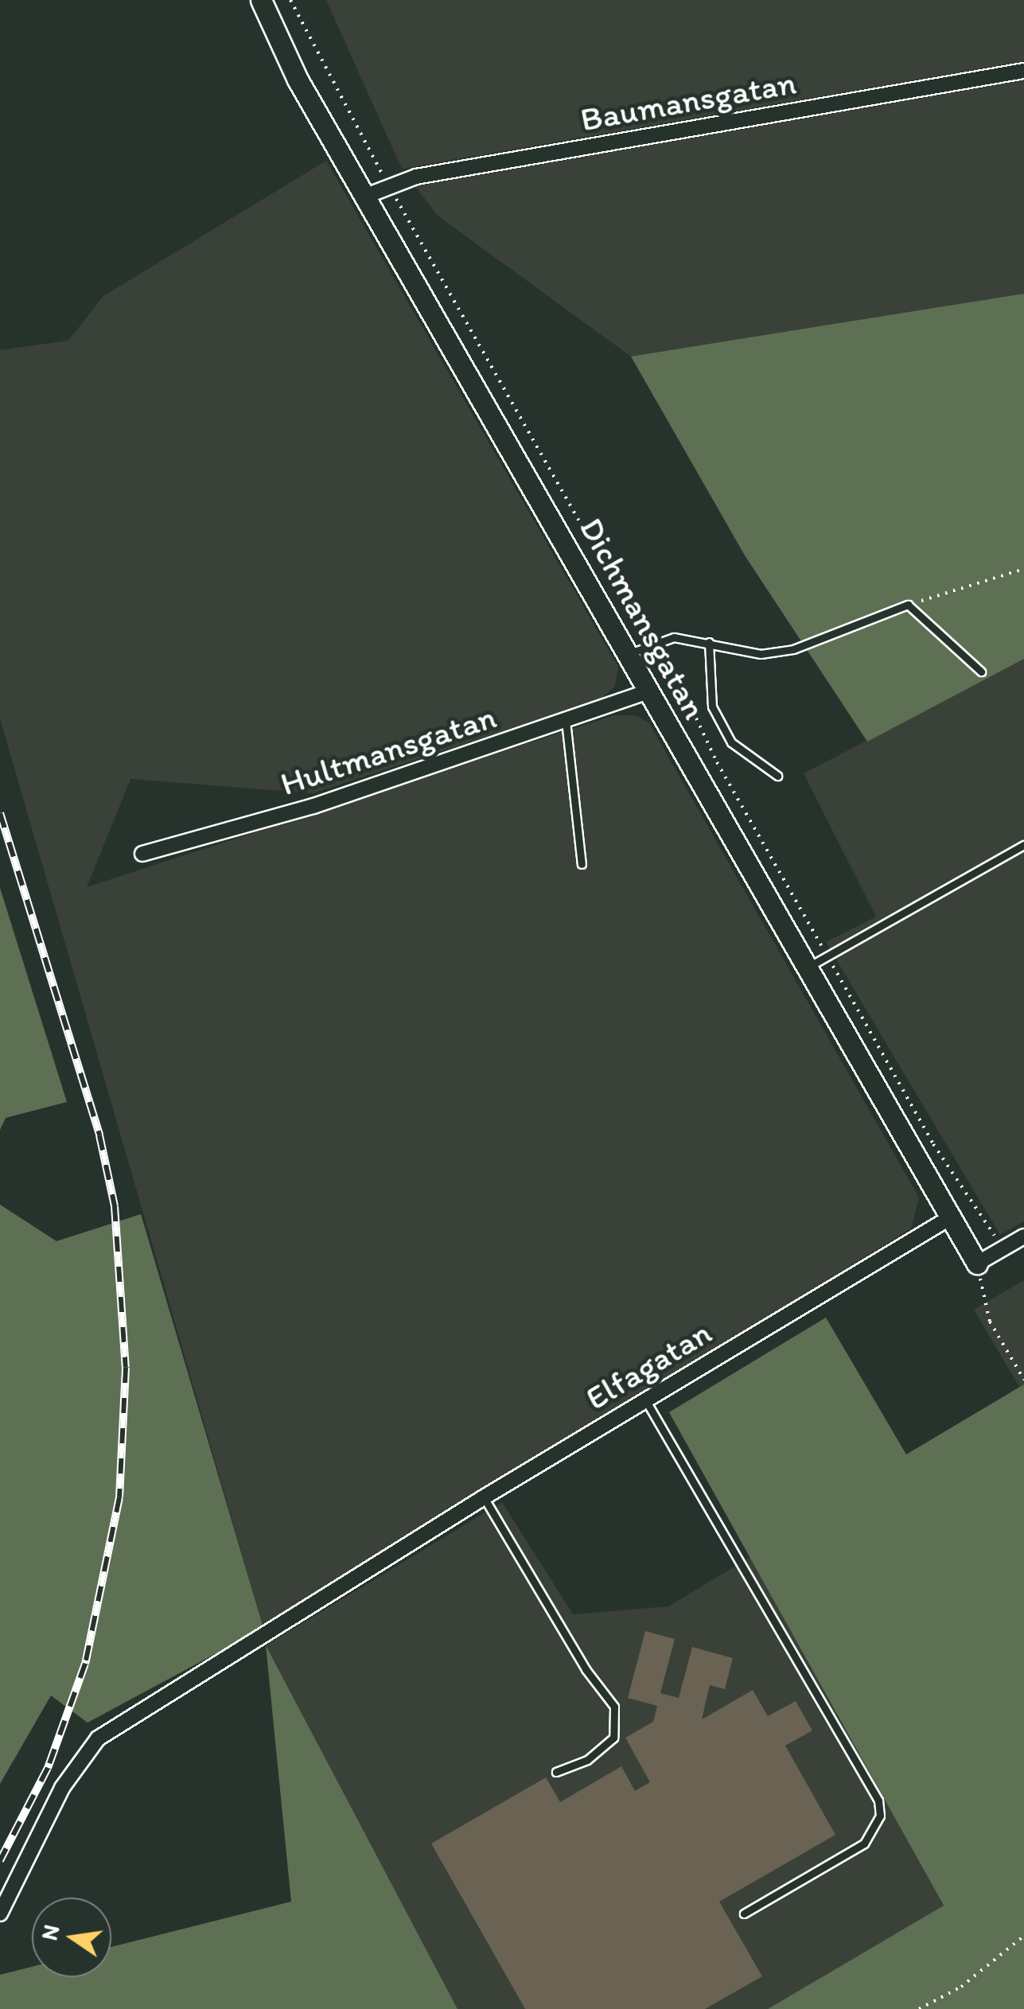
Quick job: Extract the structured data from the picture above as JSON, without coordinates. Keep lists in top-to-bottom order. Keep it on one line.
{"streets":{"street":["Baumansgatan","Dichmansgatan","Hultmansgatan","Elfagatan"]},"crossings":[["Baumansgatan","Dichmansgatan"],["Dichmansgatan","Hultmansgatan"],["Dichmansgatan","Elfagatan"]],"north":"left"}
